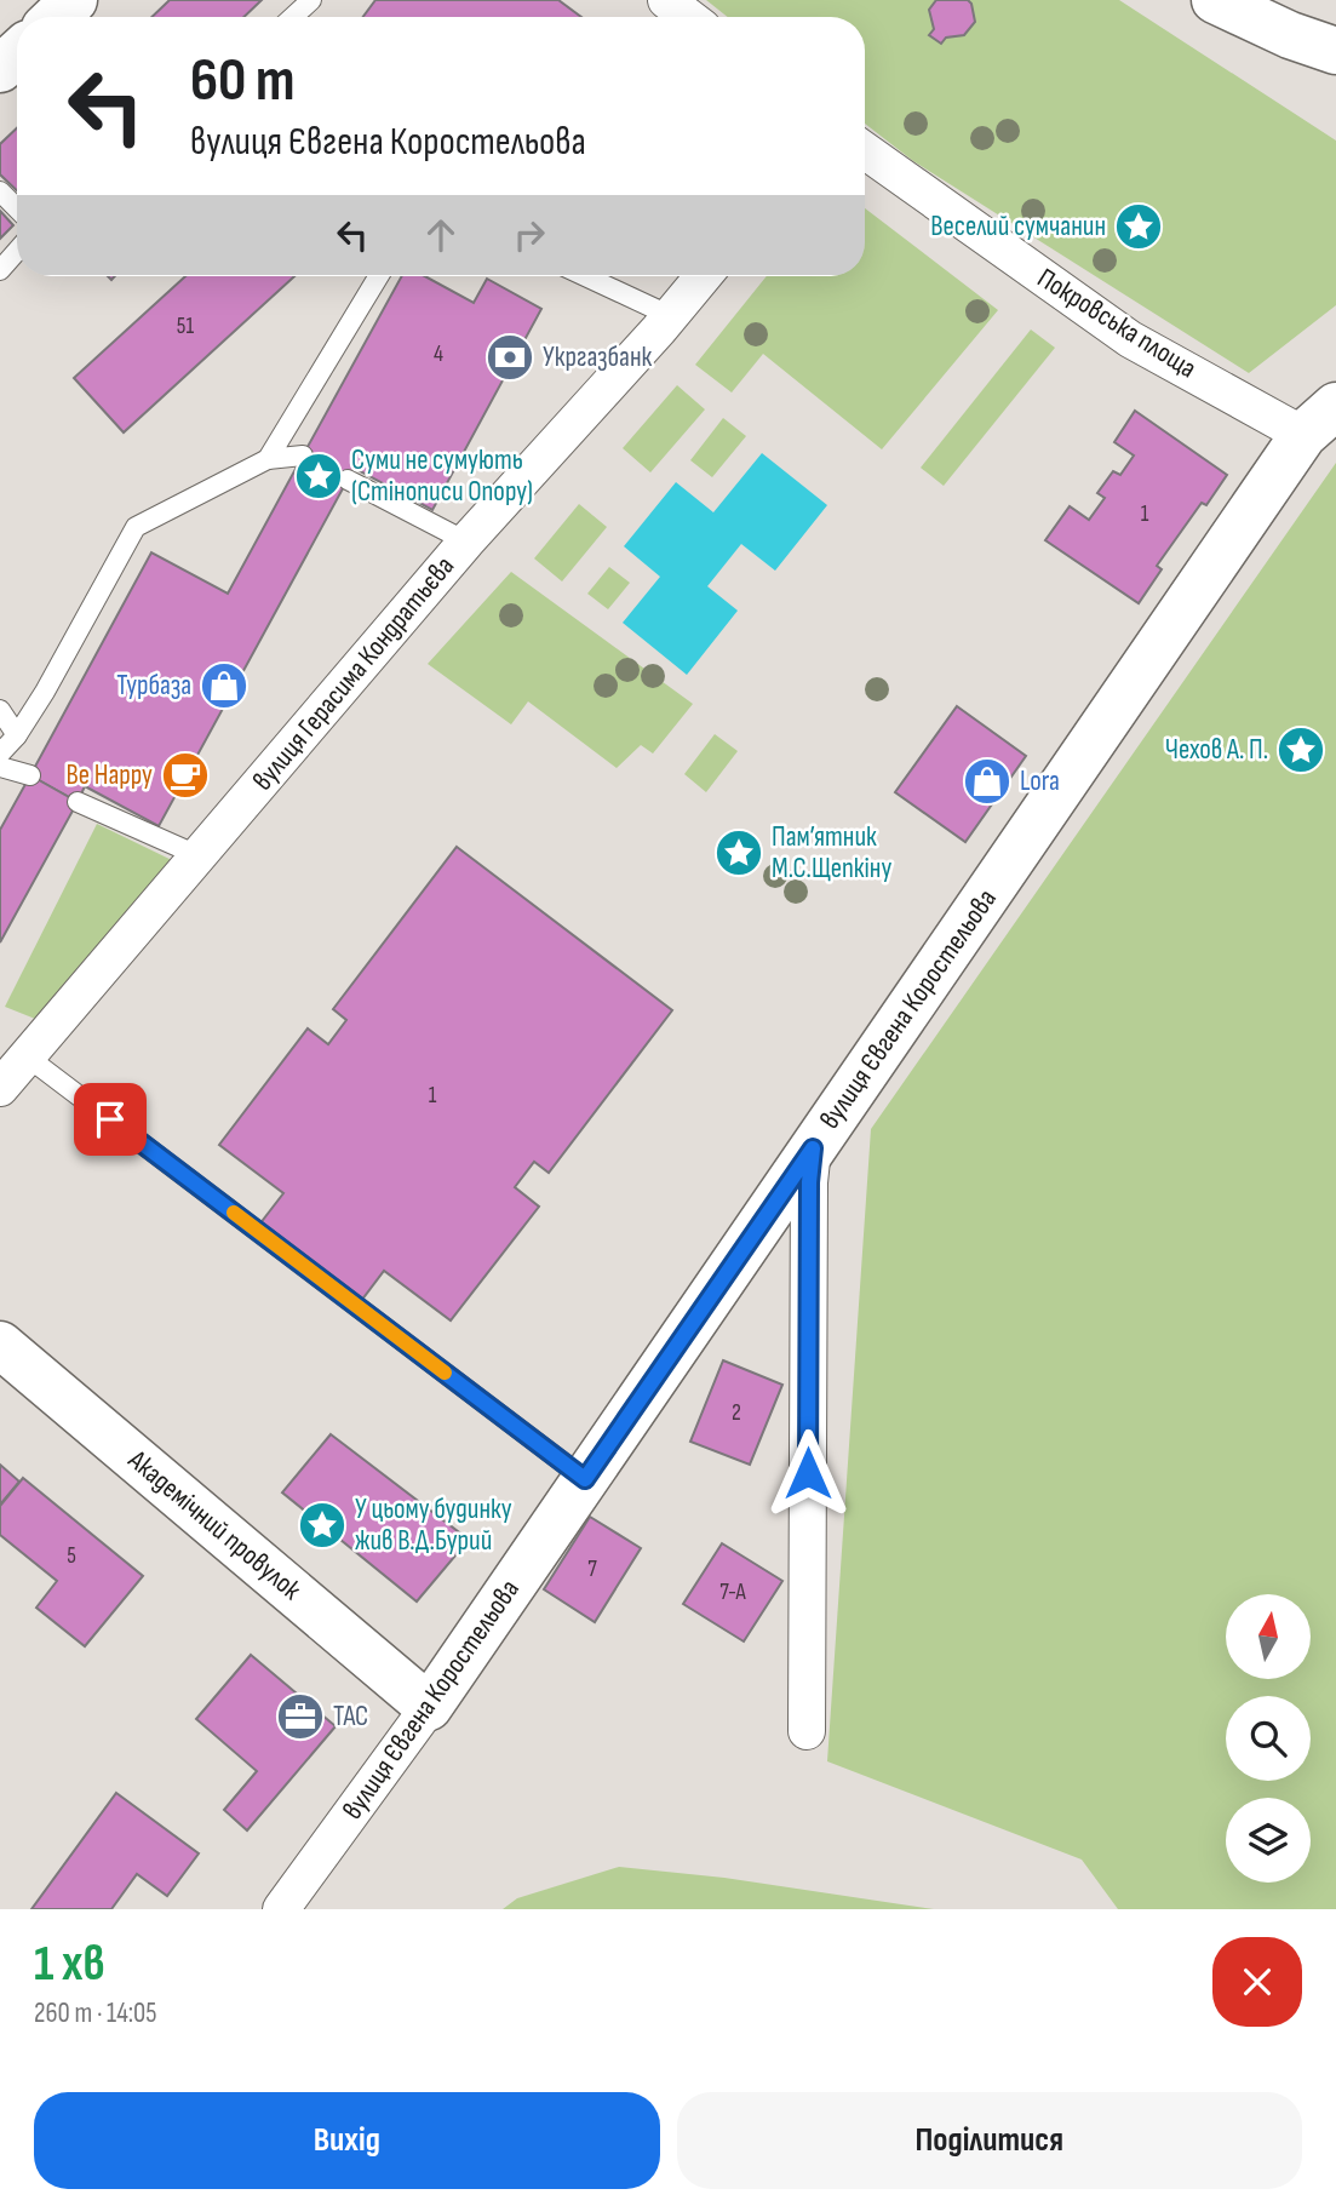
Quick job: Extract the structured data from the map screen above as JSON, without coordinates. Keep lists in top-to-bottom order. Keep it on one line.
{"streets":{"street":["Покровська площа","вулиця Герасима Кондратьєва","вулиця Євгена Коростельова","Академічний провулок"]},"crossings":[["Покровська площа","вулиця Євгена Коростельова"],["вулиця Євгена Коростельова","Академічний провулок"]],"places":{"place":["Веселий сумчанин","Суми не сумують (Стінописи Опору)","Чехов А. П.","Пам’ятник М.С.Щепкіну","У цьому будинку жив В.Д.Бурий"],"bank":["Укргазбанк"],"shop":["Турбаза","Lora"],"cafe":["Be Happy"],"office":["ТАС"]},"house_numbers":["51","4","1","1","2","5","7","7-А"],"north":"top","page":{"turn":["60 m","вулиця Євгена Коростельова"],"heading":["1 хв","260 m · 14:05"],"buttons":["Вихід","Поділитися"]}}
